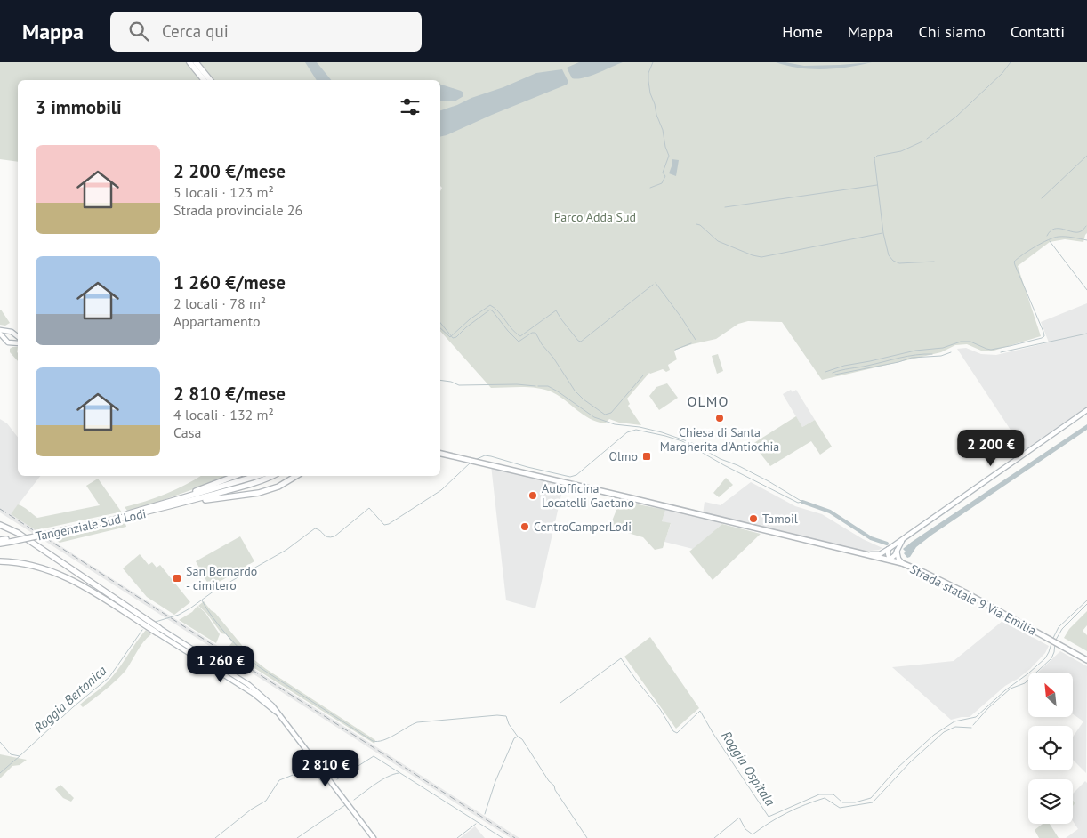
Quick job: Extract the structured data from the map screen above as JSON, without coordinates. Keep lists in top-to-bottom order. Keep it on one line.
{"streets":{"highway":["Tangenziale Sud Lodi"],"main road":["Strada statale 9 Via Emilia"]},"districts":["OLMO"],"water":["Roggia Bertonica","Roggia Ospitala"],"parks":["Parco Adda Sud"],"places":{"other":["Chiesa di Santa Margherita d'Antiochia","Autofficina Locatelli Gaetano","Tamoil","CentroCamperLodi"],"transit":["Olmo","San Bernardo - cimitero"]},"north":"top left","page":{"header":"Mappa","search":"Cerca qui","nav":["Home","Mappa","Chi siamo","Contatti"],"heading":"3 immobili","list":[{"name":"2 200 €/mese","note":"5 locali · 123 m² · Strada provinciale 26"},{"name":"1 260 €/mese","note":"2 locali · 78 m² · Appartamento"},{"name":"2 810 €/mese","note":"4 locali · 132 m² · Casa"}],"price":["2 200 €","1 260 €","2 810 €"]}}
